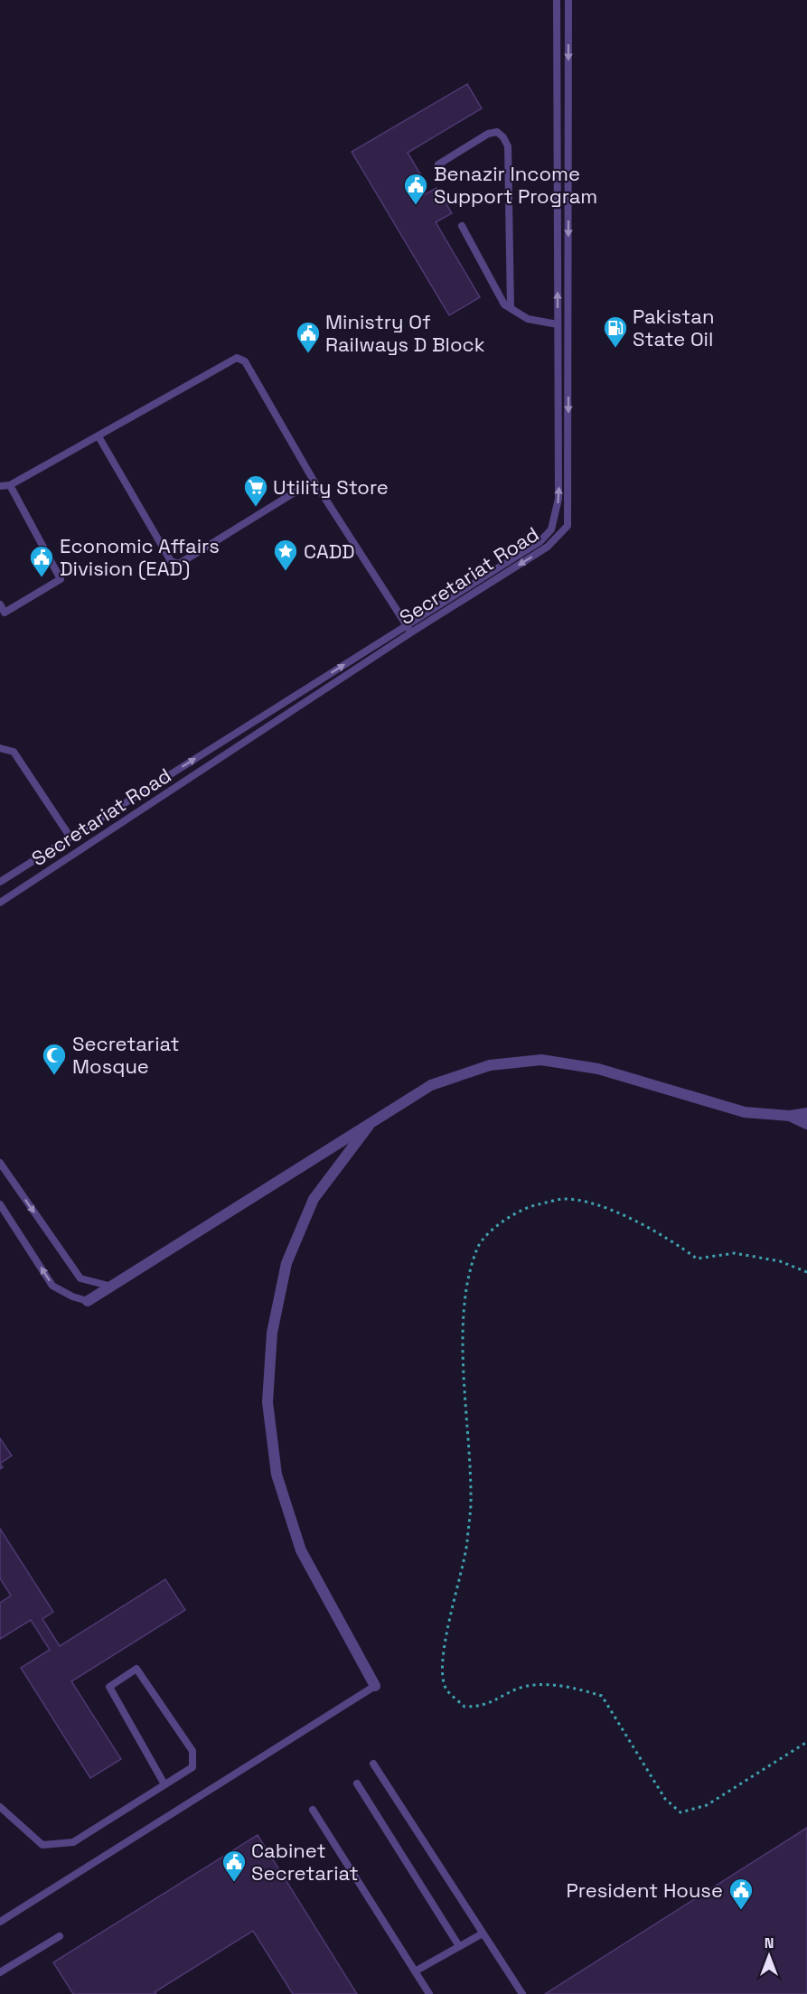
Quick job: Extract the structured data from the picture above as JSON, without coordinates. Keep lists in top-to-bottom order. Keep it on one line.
{"streets":{"lane":["Secretariat Road"]},"places":{"public building":["Benazir Income Support Program","Ministry Of Railways D Block","Economic Affairs Division (EAD)","Cabinet Secretariat","President House"],"fuel station":["Pakistan State Oil"],"supermarket":["Utility Store"],"place":["CADD"],"mosque":["Secretariat Mosque"]},"north":"top"}
